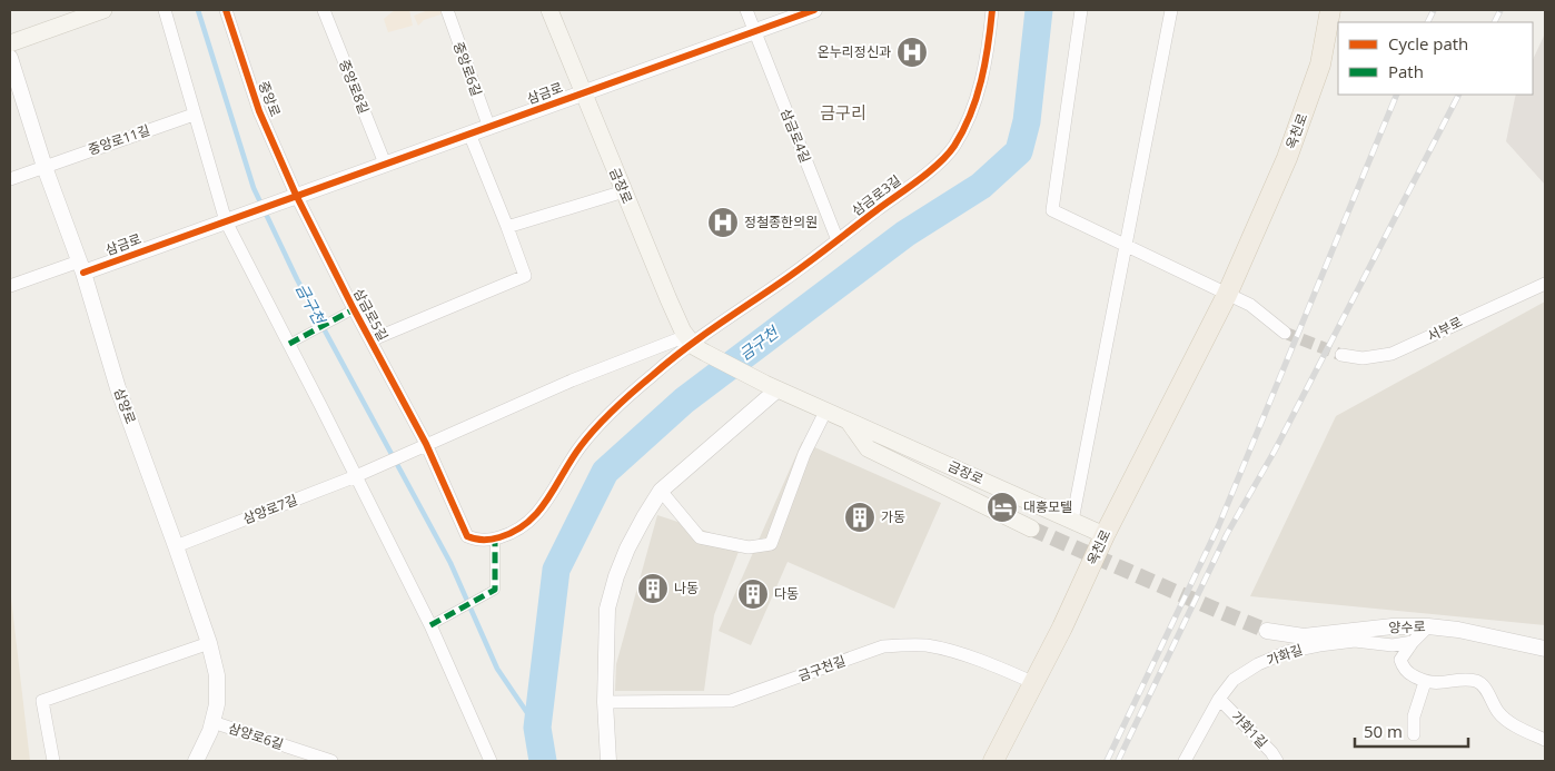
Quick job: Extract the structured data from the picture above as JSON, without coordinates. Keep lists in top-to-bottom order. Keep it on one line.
{"streets":{"main road":["옥천로","금장로"],"street":["중앙로6길","중앙로8길","삼금로","중앙로","삼금로4길","중앙로11길","삼금로3길","삼금로5길","서부로","삼양로","삼양로7길","양수로","가화길","금구천길","가화1길","삼양로6길"]},"crossings":[["중앙로6길","삼금로"],["중앙로8길","삼금로"],["삼금로","중앙로"],["삼금로","삼금로4길"],["삼금로","금장로"],["삼금로","삼금로5길"],["삼금로","삼양로"],["중앙로","삼금로5길"],["옥천로","금장로"],["옥천로","금구천길"],["삼금로4길","삼금로3길"],["중앙로11길","삼양로"],["금장로","삼금로3길"],["삼금로5길","삼양로7길"],["삼양로","삼양로7길"],["삼양로","삼양로6길"],["가화길","가화1길"]],"districts":["금구리"],"water":["금구천"],"places":{"hospital":["온누리정신과","정철종한의원"],"hotel":["대흥모텔"],"building":["가동","나동","다동"]},"legend":["Cycle path","Path"],"scale_bar":"50 m"}
